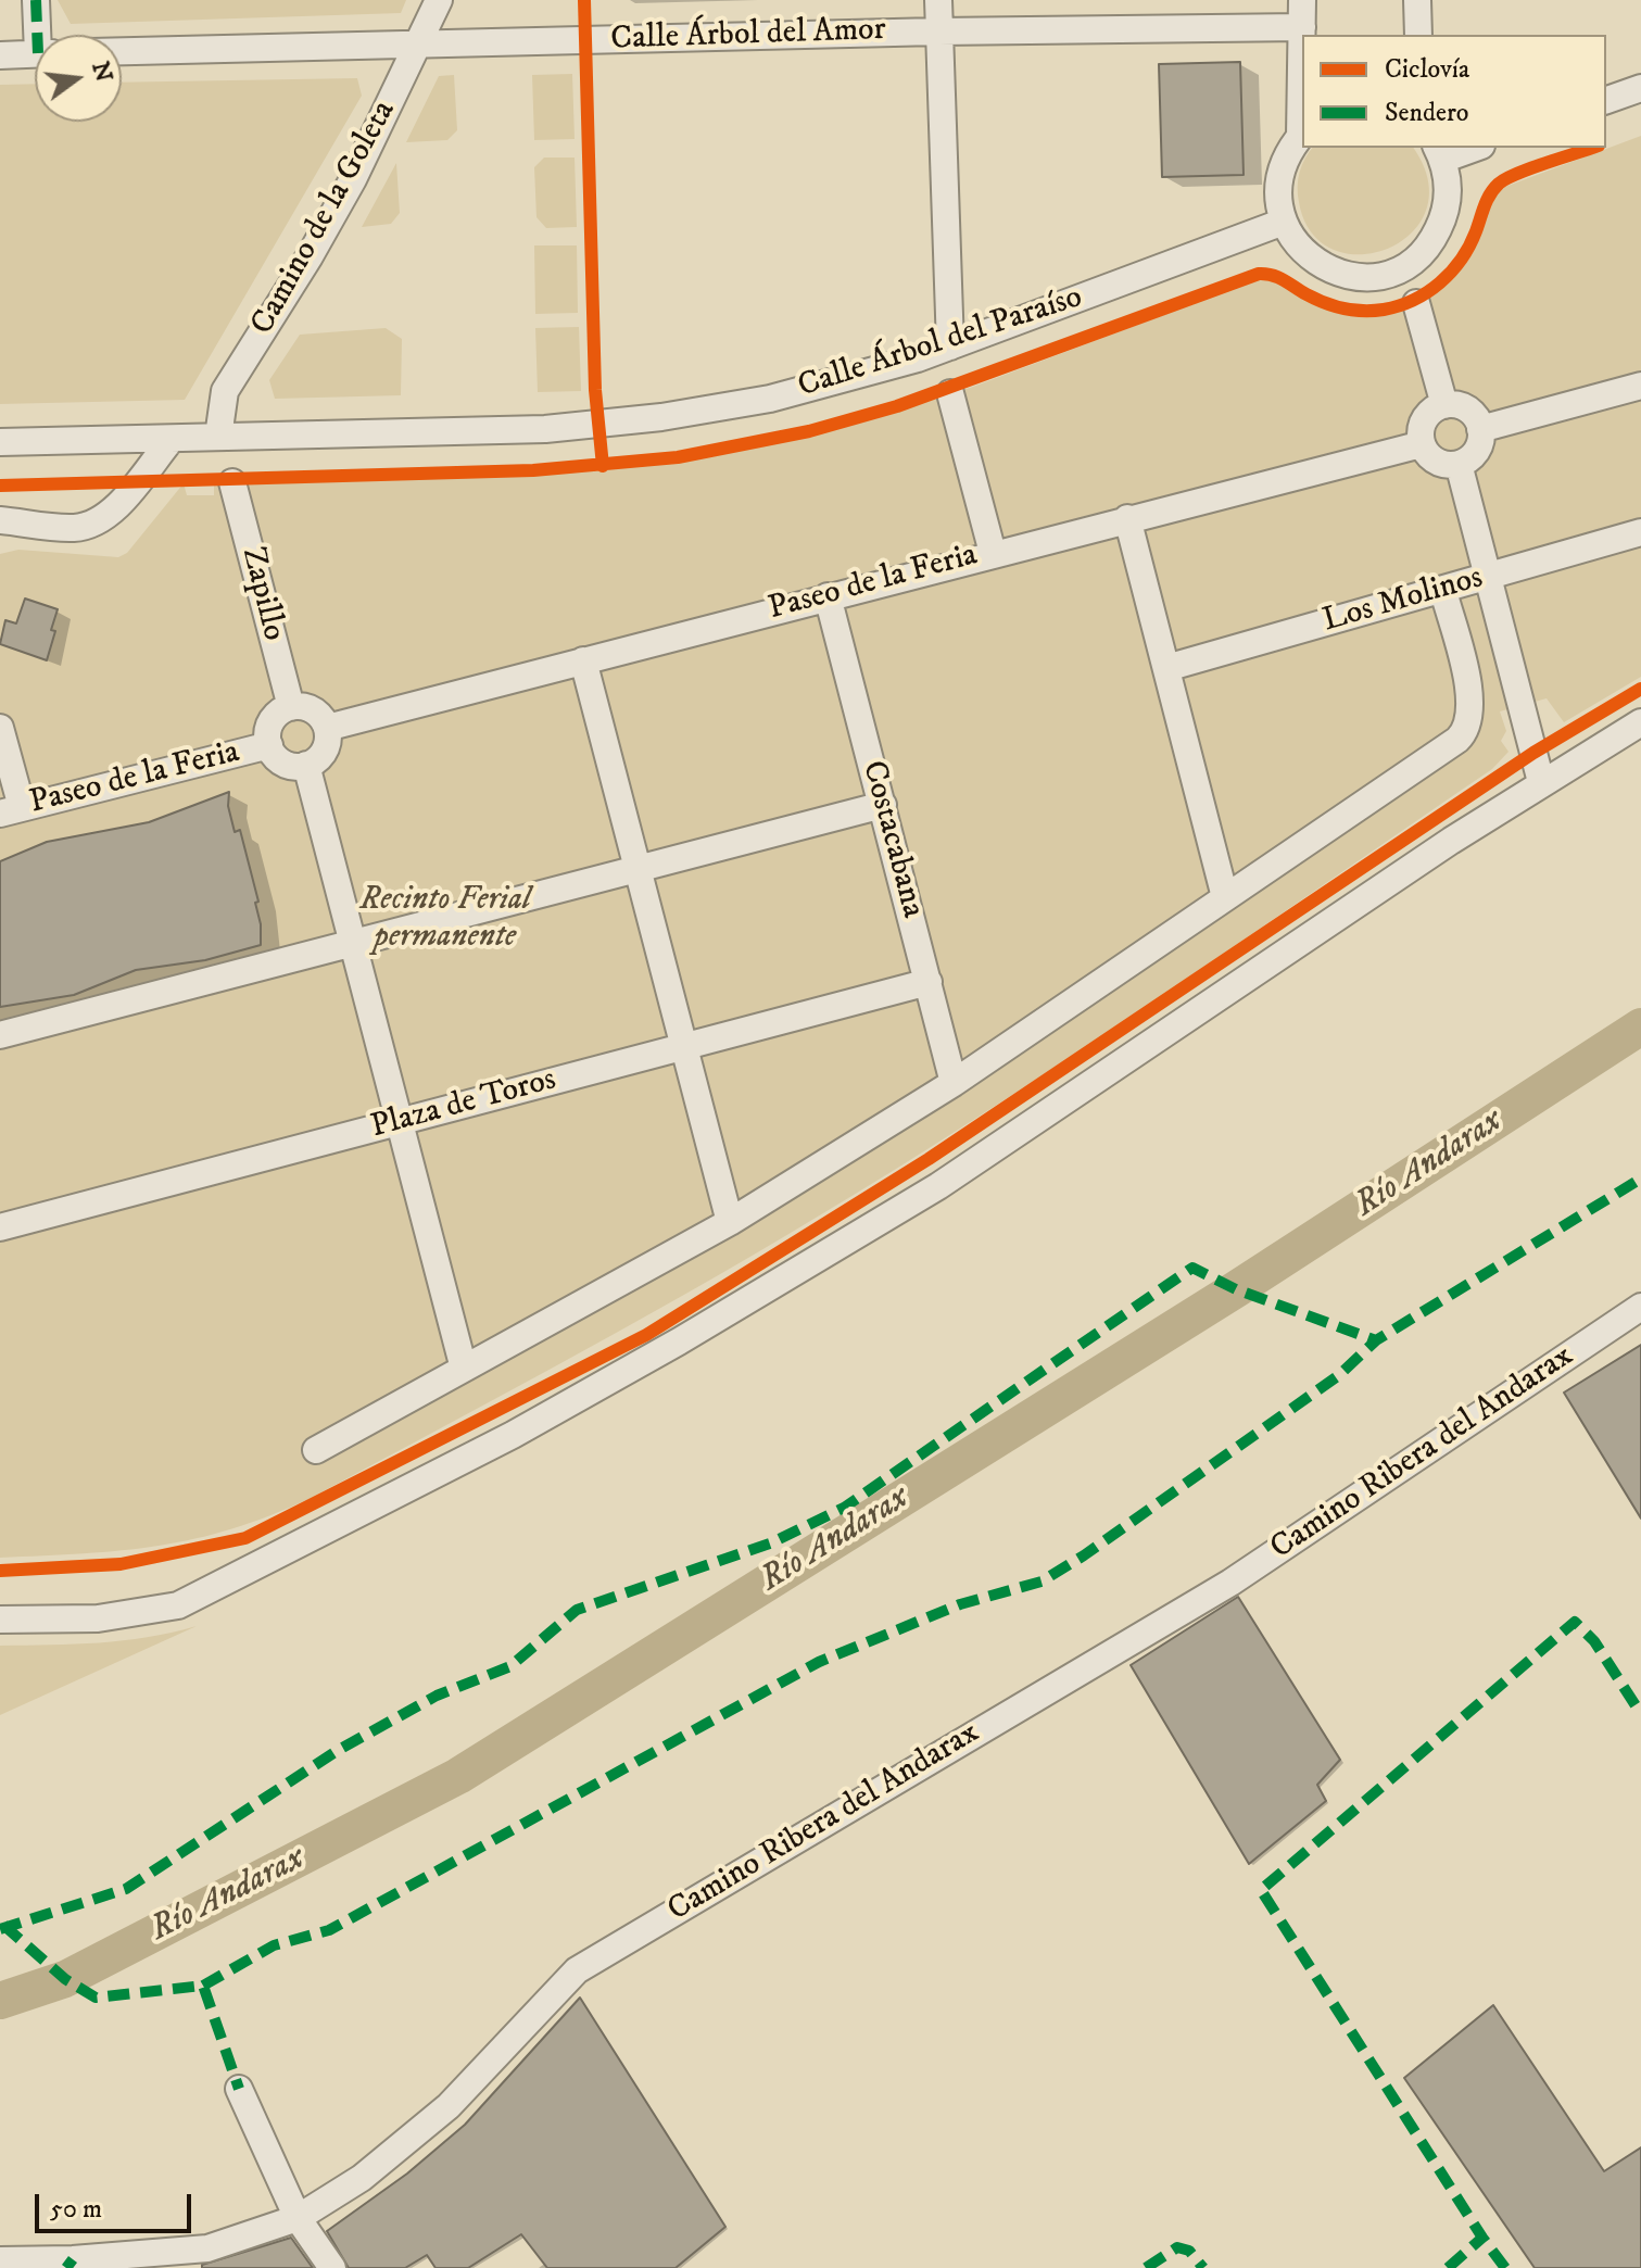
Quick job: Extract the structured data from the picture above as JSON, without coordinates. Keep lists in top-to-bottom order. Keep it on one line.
{"streets":{"street":["Calle Árbol del Amor","Camino de la Goleta","Calle Árbol del Paraíso","Paseo de la Feria","Zapillo","Los Molinos","Costacabana","Plaza de Toros","Camino Ribera del Andarax"]},"crossings":[["Calle Árbol del Amor","Camino de la Goleta"],["Camino de la Goleta","Calle Árbol del Paraíso"],["Paseo de la Feria","Zapillo"],["Paseo de la Feria","Costacabana"],["Costacabana","Plaza de Toros"]],"water":["Río Andarax"],"parks":["Recinto Ferial permanente"],"legend":["Ciclovía","Sendero"],"scale_bar":"50 m","north":"right"}
